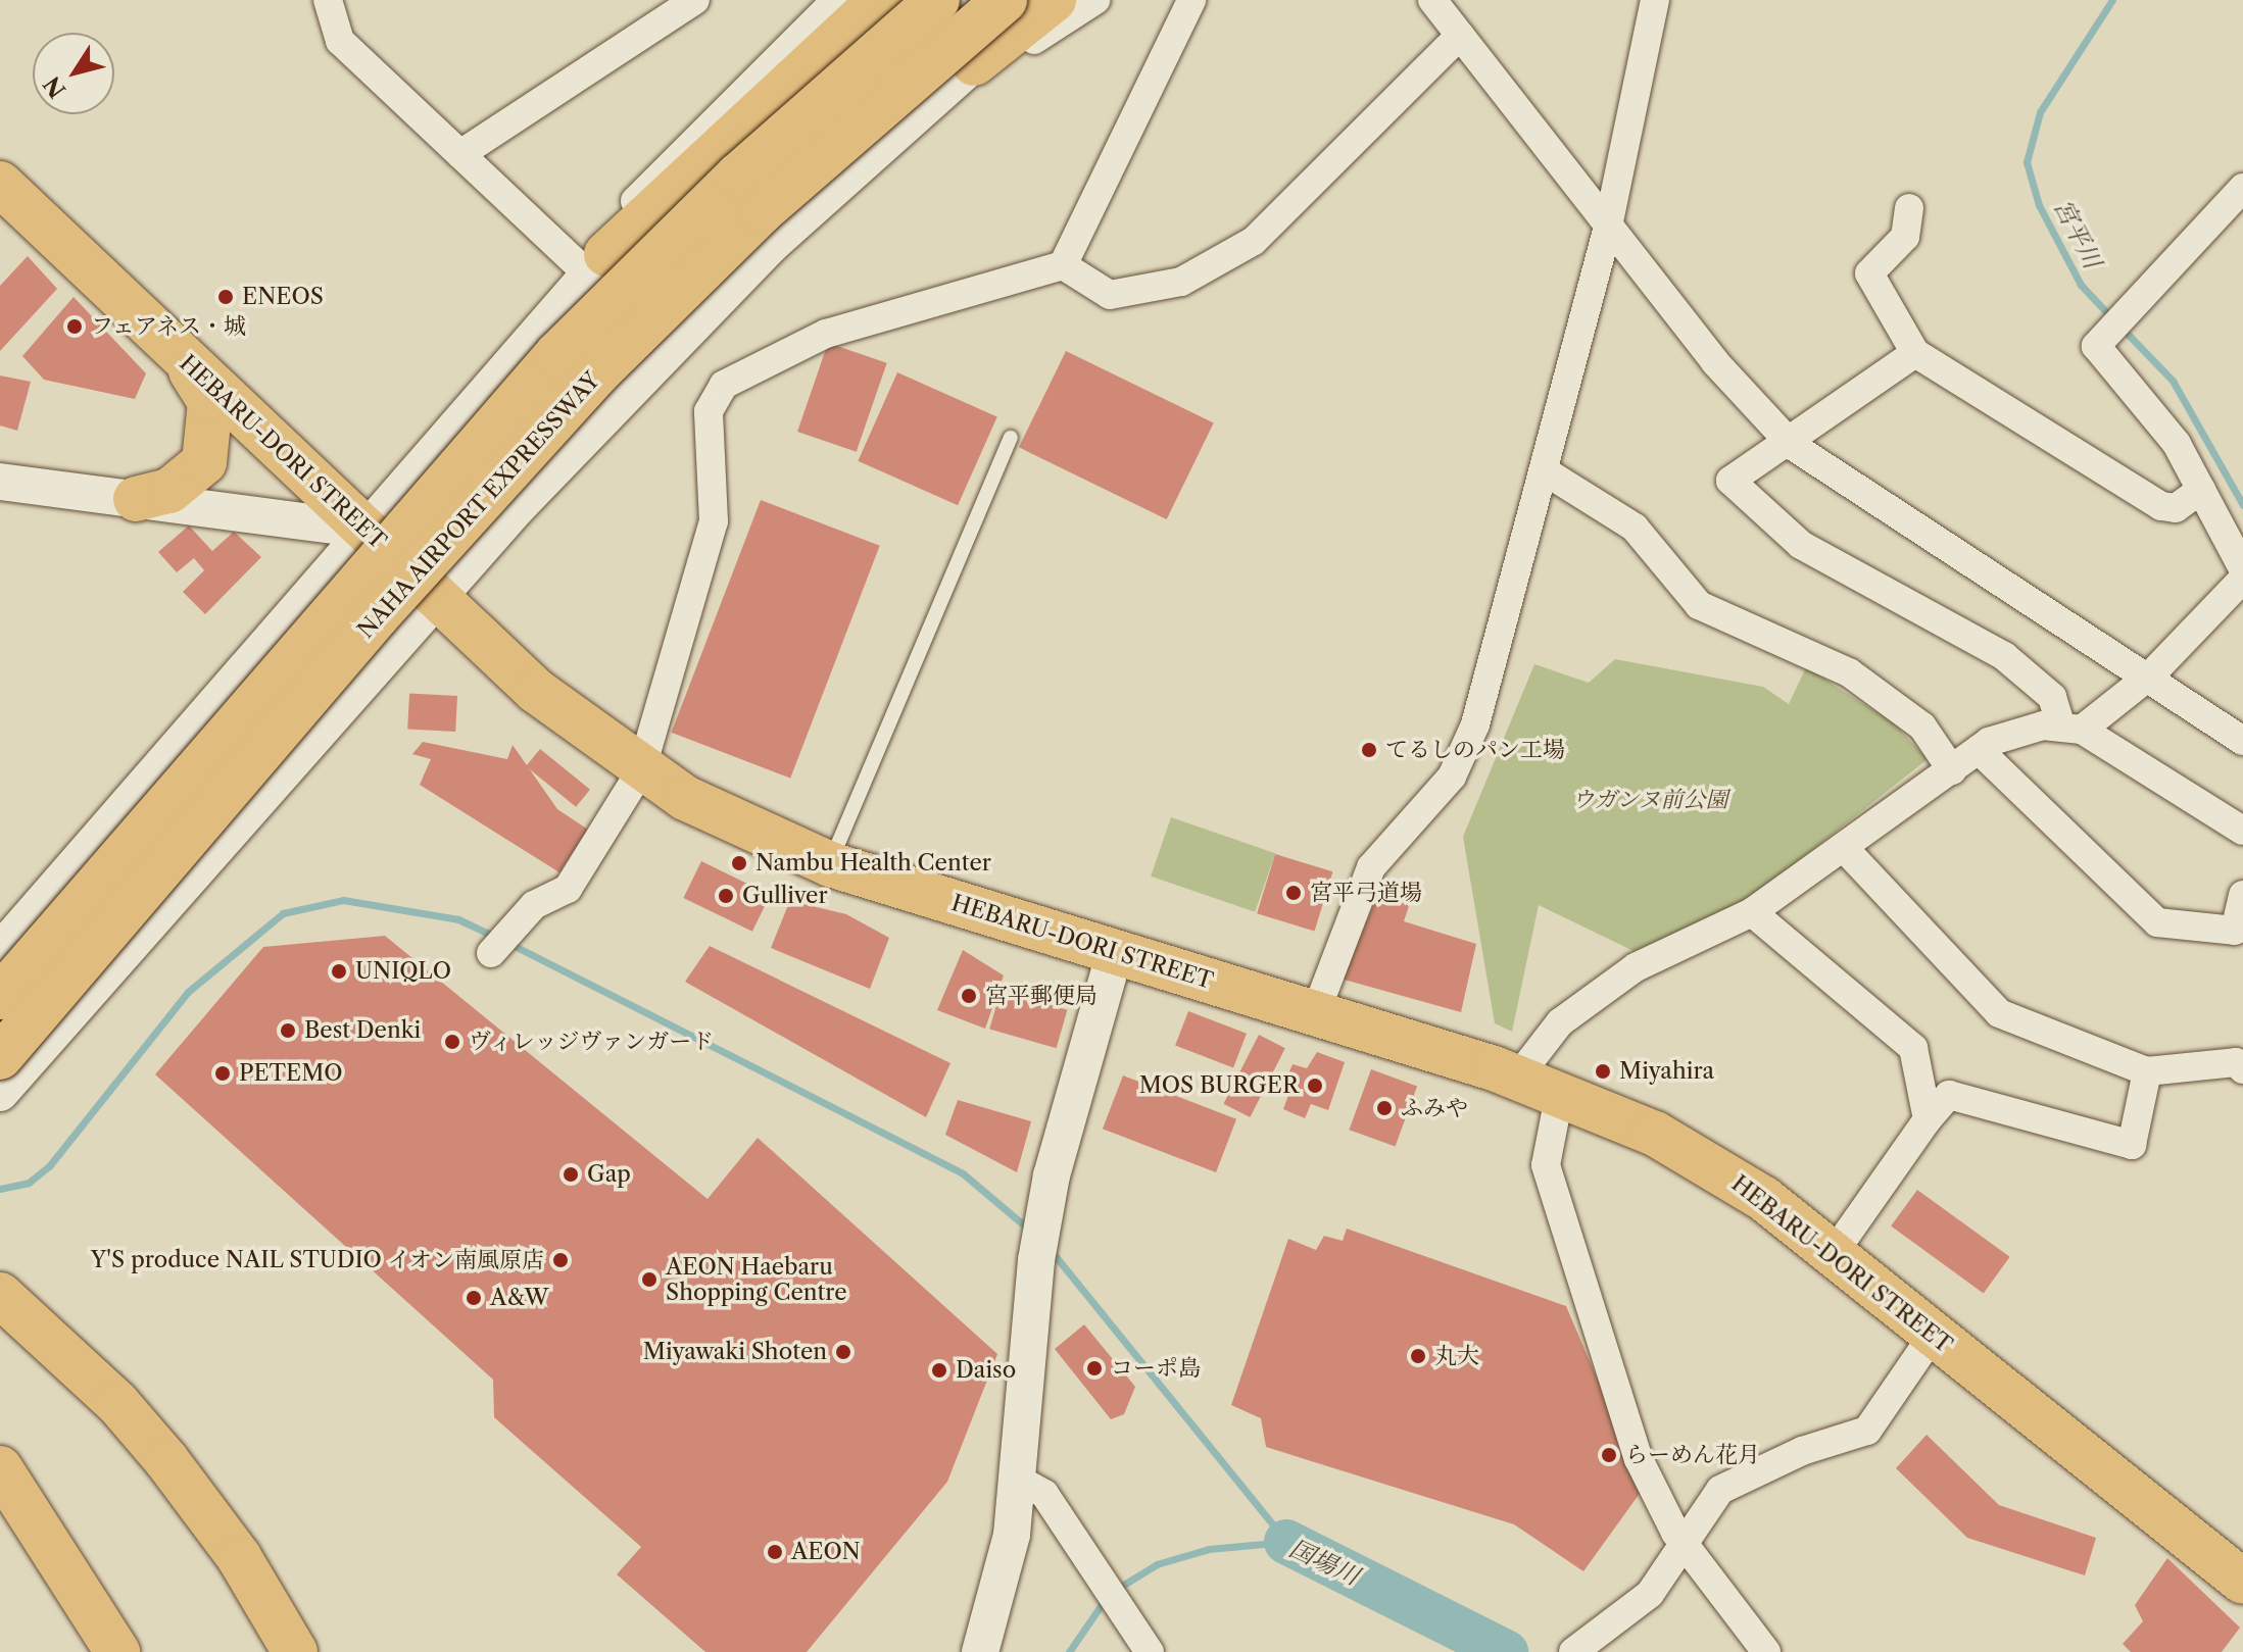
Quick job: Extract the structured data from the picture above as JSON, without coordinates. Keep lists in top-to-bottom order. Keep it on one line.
{"streets":{"highway":["HEBARU-DORI STREET","NAHA AIRPORT EXPRESSWAY"]},"water":["宮平川","国場川"],"parks":["ウガンヌ前公園"],"places":["ENEOS","フェアネス・城","てるしのパン工場","Nambu Health Center","宮平弓道場","Gulliver","UNIQLO","宮平郵便局","Best Denki","ヴィレッジヴァンガード","Miyahira","PETEMO","MOS BURGER","ふみや","Gap","Y'S produce NAIL STUDIO イオン南風原店","AEON Haebaru Shopping Centre","A&W","Miyawaki Shoten","丸大","コーポ島","Daiso","らーめん花月","AEON"],"north":"bottom left"}
